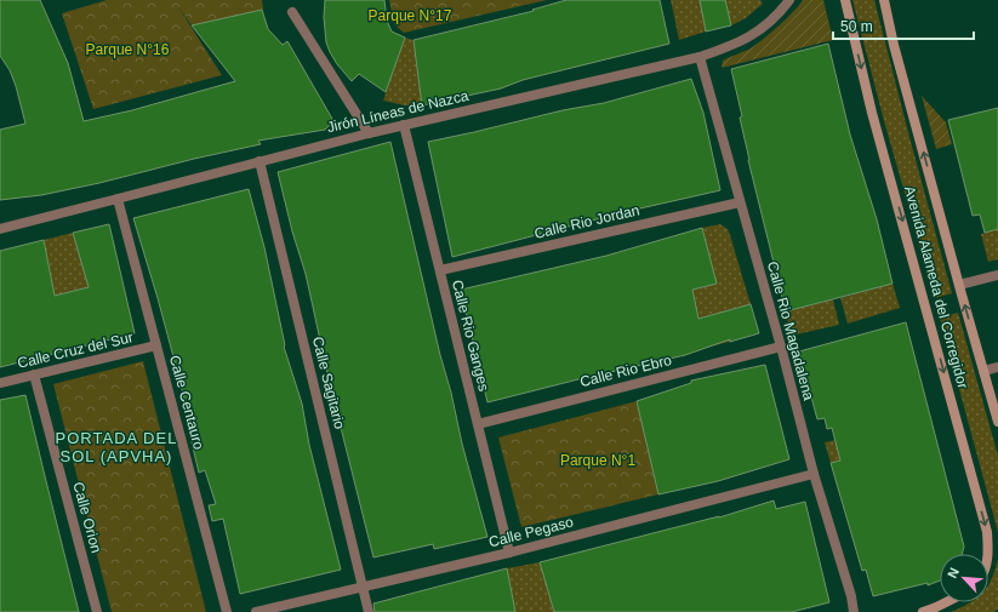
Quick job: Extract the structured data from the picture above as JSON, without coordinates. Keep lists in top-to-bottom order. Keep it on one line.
{"streets":{"main road":["Avenida Alameda del Corregidor"],"street":["Jirón Líneas de Nazca","Calle Rio Jordan","Calle Rio Magadalena","Calle Rio Ganges","Calle Cruz del Sur","Calle Rio Ebro","Calle Sagitario","Calle Centauro","Calle Orion","Calle Pegaso"]},"crossings":[["Jirón Líneas de Nazca","Calle Rio Magadalena"],["Jirón Líneas de Nazca","Calle Rio Ganges"],["Jirón Líneas de Nazca","Calle Sagitario"],["Jirón Líneas de Nazca","Calle Centauro"],["Calle Rio Jordan","Calle Rio Magadalena"],["Calle Rio Jordan","Calle Rio Ganges"],["Calle Rio Magadalena","Calle Rio Ebro"],["Calle Rio Magadalena","Calle Pegaso"],["Calle Rio Ganges","Calle Rio Ebro"],["Calle Rio Ganges","Calle Pegaso"],["Calle Cruz del Sur","Calle Centauro"],["Calle Cruz del Sur","Calle Orion"],["Calle Sagitario","Calle Pegaso"]],"districts":["PORTADA DEL SOL (APVHA)"],"parks":["Parque N°17","Parque N°16","Parque N°1"],"scale_bar":"50 m","north":"top left"}
